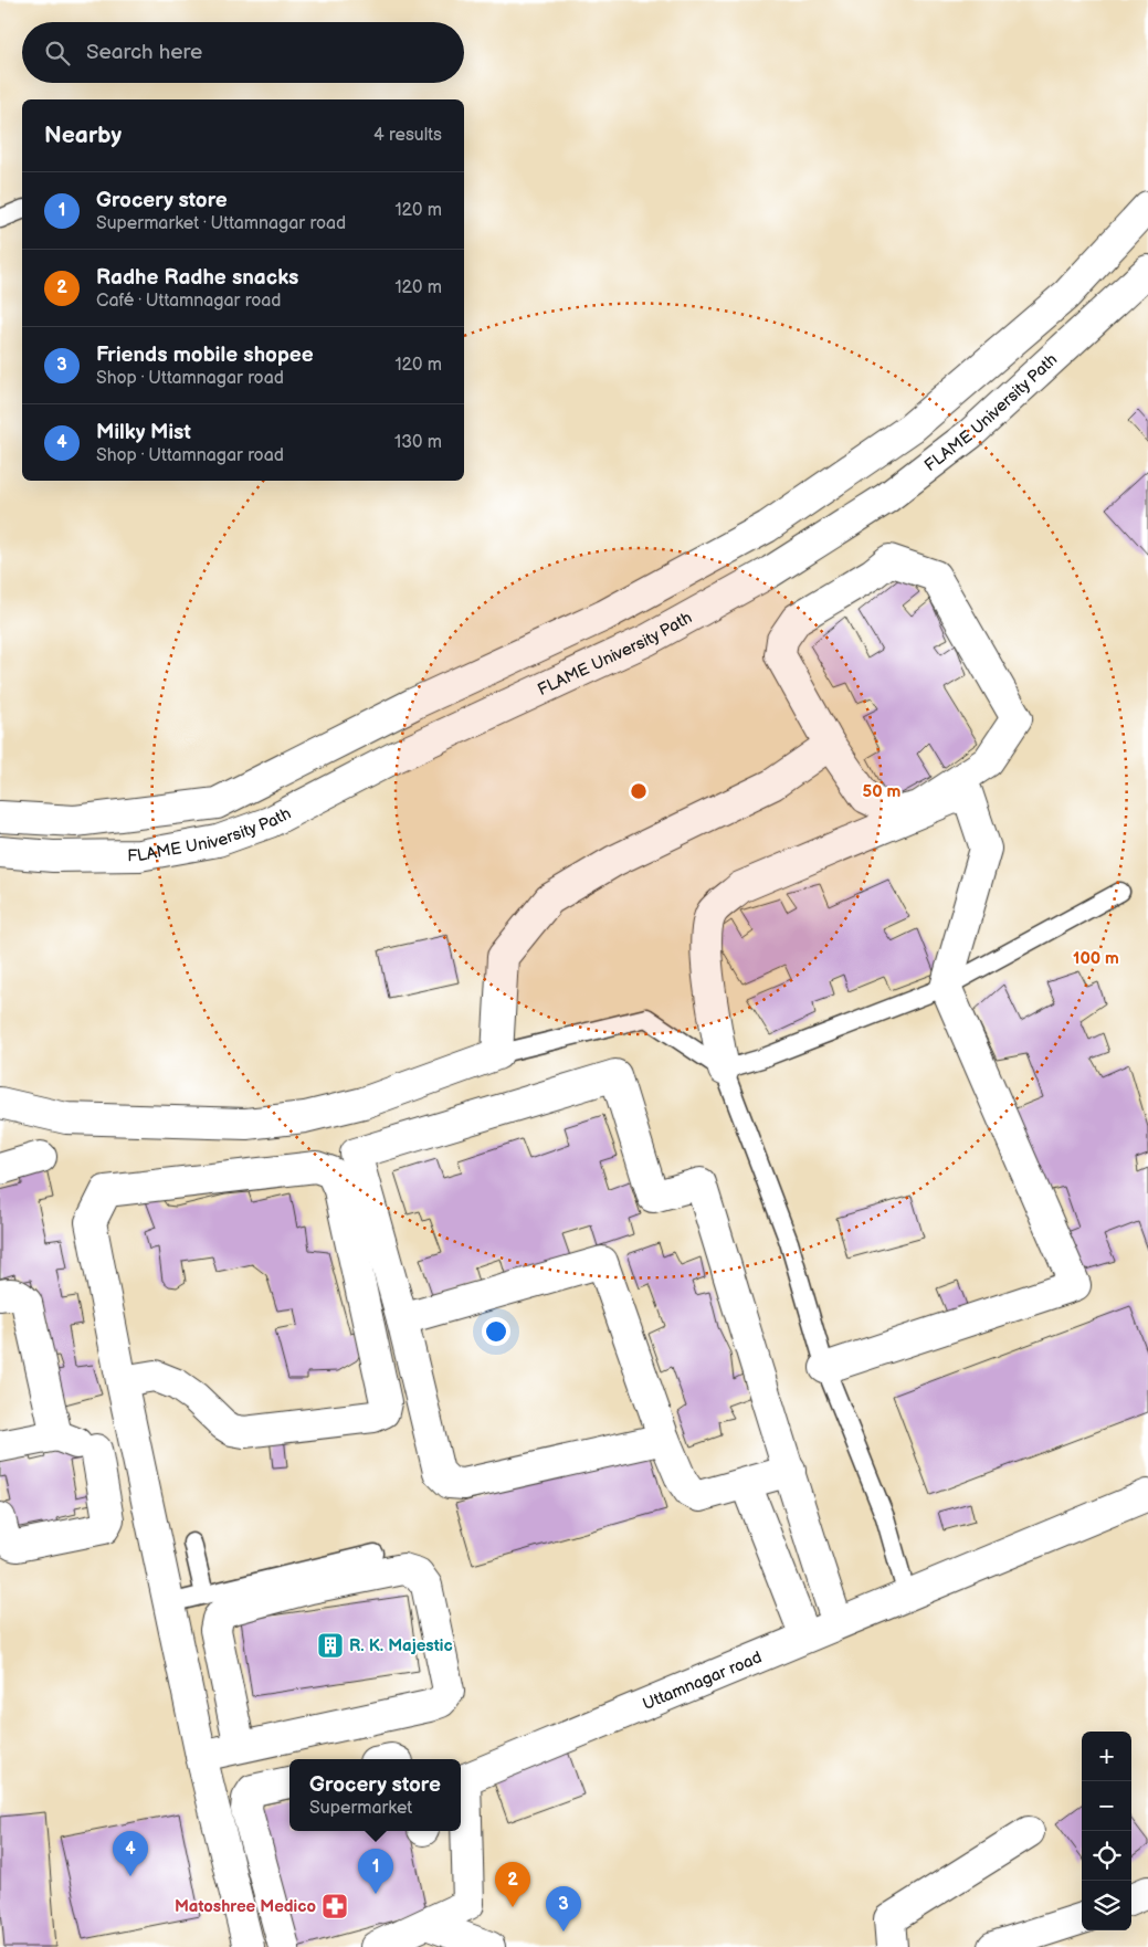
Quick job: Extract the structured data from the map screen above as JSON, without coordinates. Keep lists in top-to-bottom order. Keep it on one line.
{"streets":{"street":["FLAME University Path","Uttamnagar road"]},"places":{"building":["R. K. Majestic"],"pharmacy":["Matoshree Medico"]},"page":{"search":"Search here","heading":["Nearby","4 results"],"list":[{"mark":"1","name":"Grocery store","note":"Supermarket · Uttamnagar road","value":"120 m"},{"mark":"2","name":"Radhe Radhe snacks","note":"Café · Uttamnagar road","value":"120 m"},{"mark":"3","name":"Friends mobile shopee","note":"Shop · Uttamnagar road","value":"120 m"},{"mark":"4","name":"Milky Mist","note":"Shop · Uttamnagar road","value":"130 m"}],"map_buttons":["+","−"],"popup":["Grocery store","Supermarket"],"pins":["4","1","2","3"]},"rings":["50 m","100 m"]}
